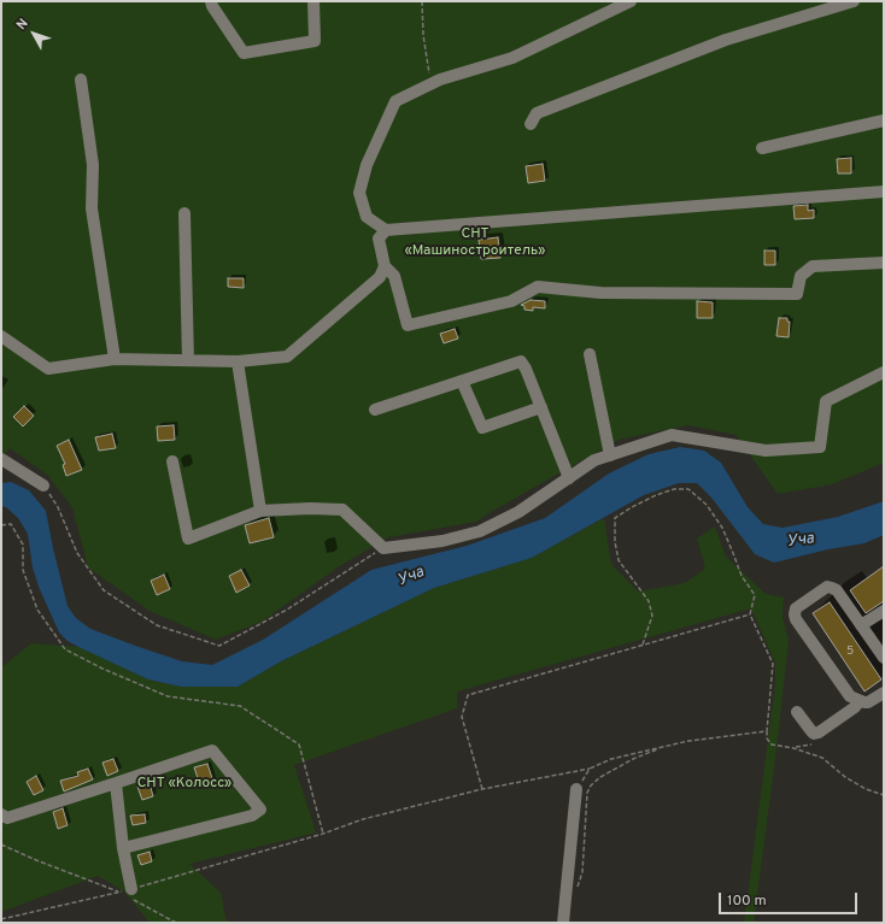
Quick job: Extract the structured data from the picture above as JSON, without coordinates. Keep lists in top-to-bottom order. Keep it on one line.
{"water":["Уча"],"parks":["СНТ «Машиностроитель»","СНТ «Колосс»"],"house_numbers":["5"],"scale_bar":"100 m","north":"top left"}
